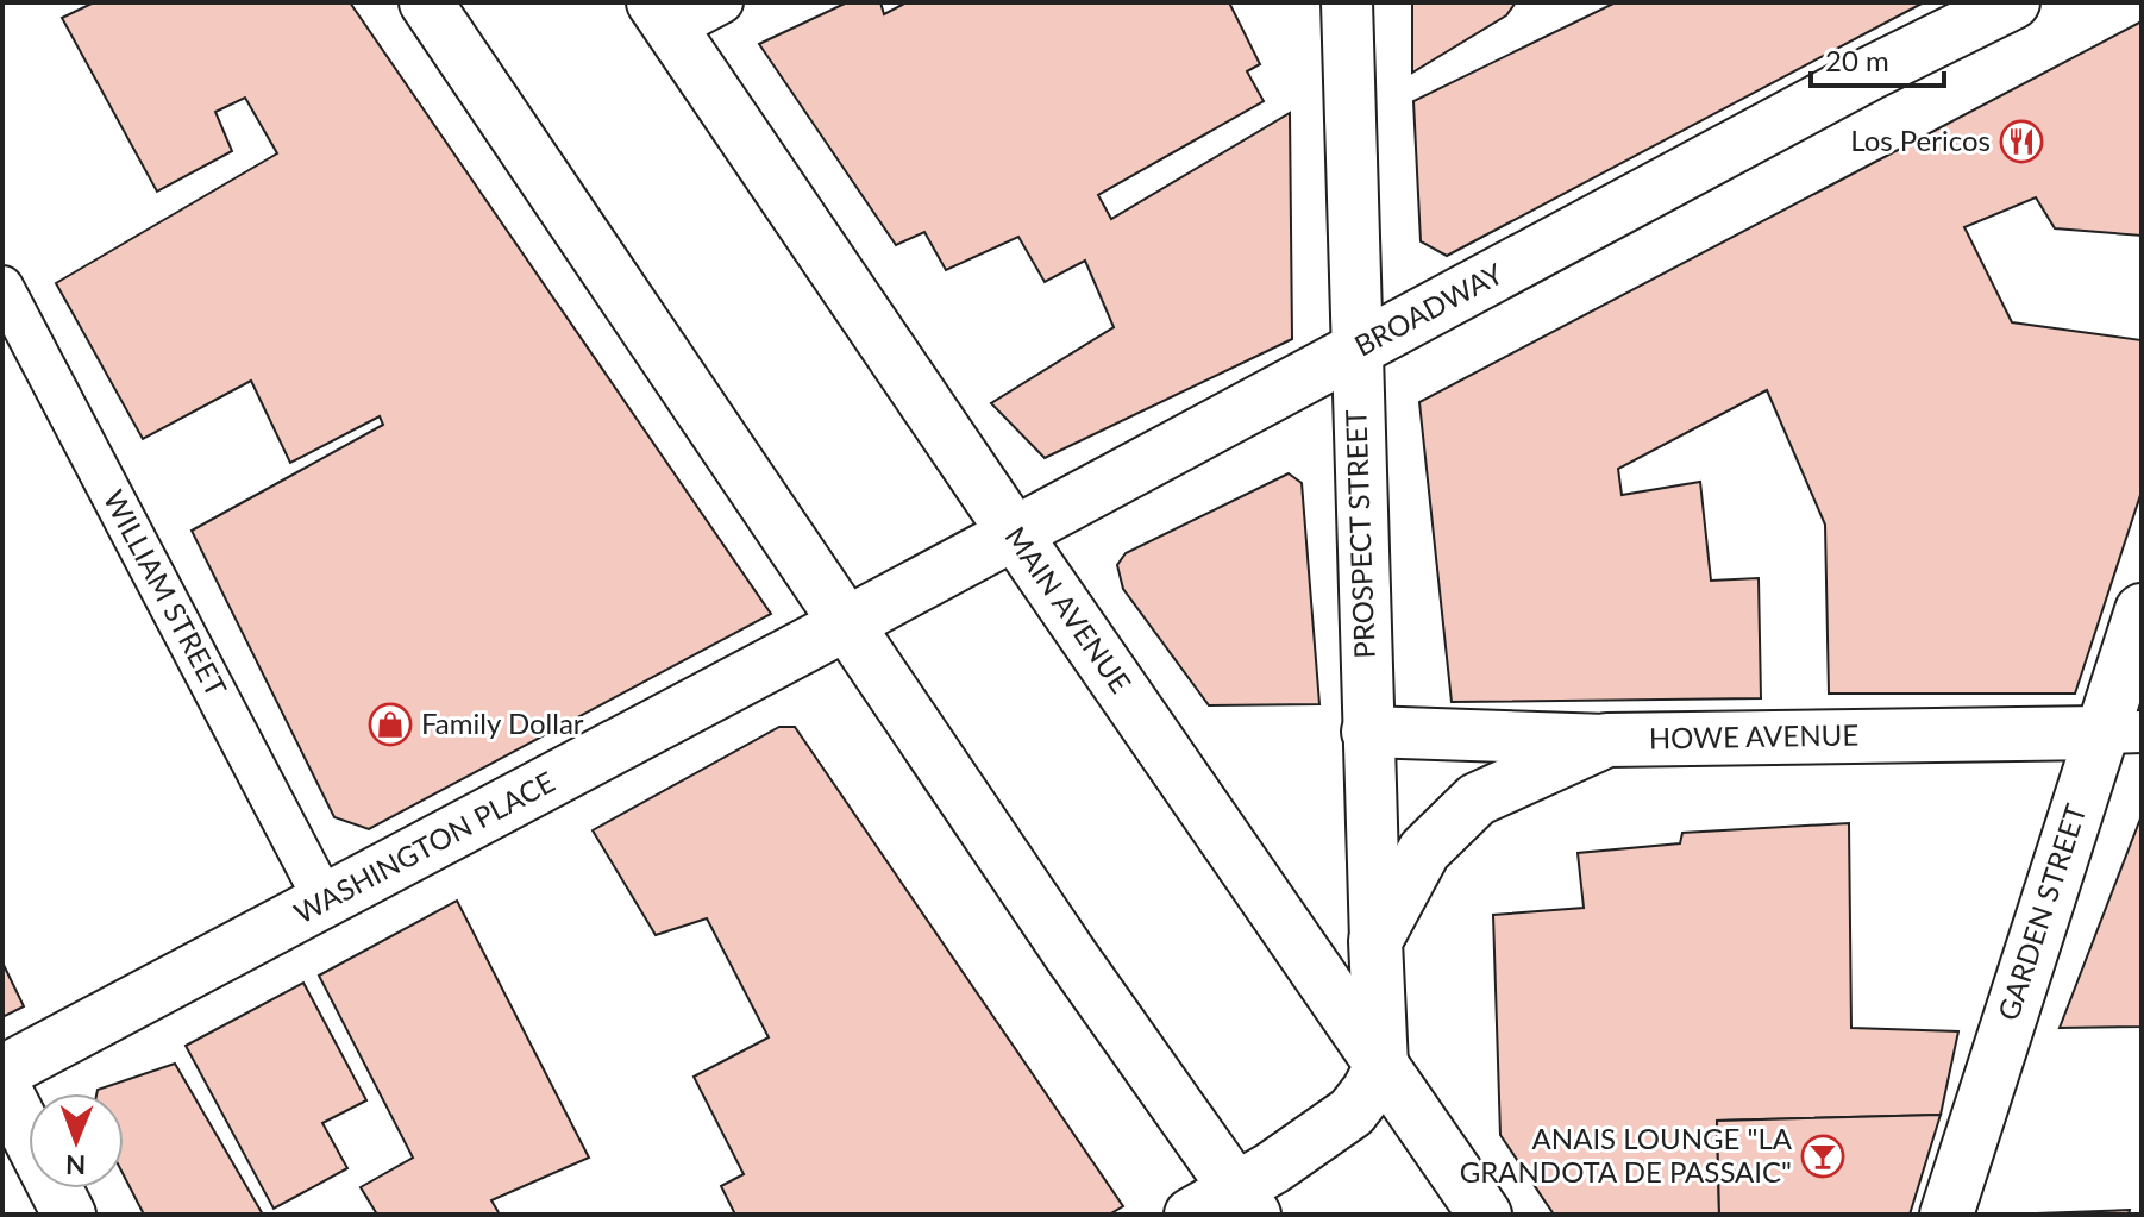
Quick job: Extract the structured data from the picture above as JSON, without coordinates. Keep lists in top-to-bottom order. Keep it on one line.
{"streets":{"main road":["BROADWAY","PROSPECT STREET","MAIN AVENUE","HOWE AVENUE","WASHINGTON PLACE","GARDEN STREET"],"street":["WILLIAM STREET"]},"crossings":[["BROADWAY","PROSPECT STREET"],["BROADWAY","MAIN AVENUE"],["BROADWAY","WASHINGTON PLACE"],["PROSPECT STREET","MAIN AVENUE"],["PROSPECT STREET","HOWE AVENUE"],["WILLIAM STREET","WASHINGTON PLACE"],["HOWE AVENUE","GARDEN STREET"]],"places":{"restaurant":["Los Pericos"],"shop":["Family Dollar"],"bar":["ANAIS LOUNGE \"LA GRANDOTA DE PASSAIC\""]},"scale_bar":"20 m","north":"bottom"}
